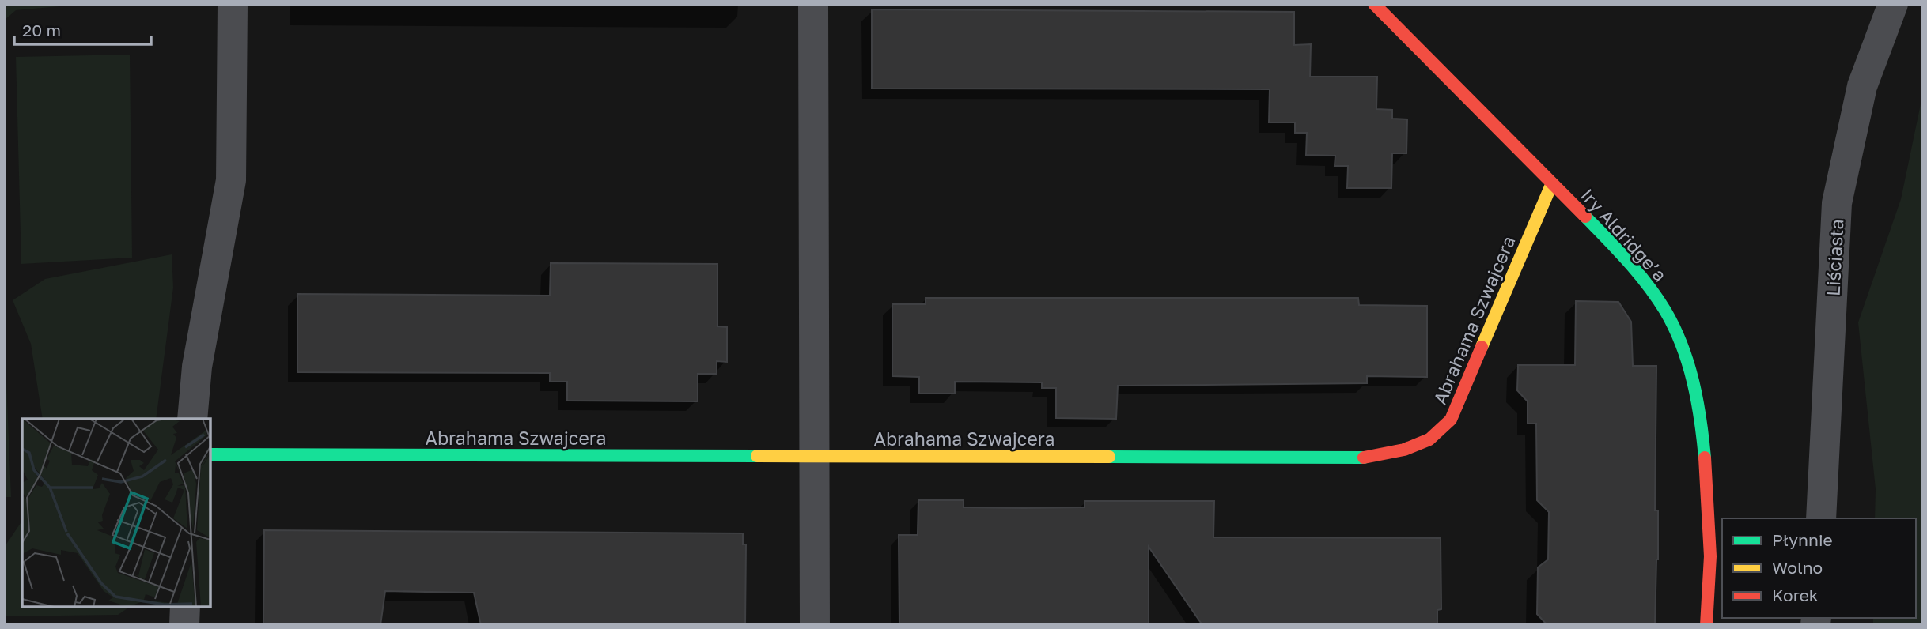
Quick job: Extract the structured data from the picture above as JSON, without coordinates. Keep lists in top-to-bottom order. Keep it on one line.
{"streets":{"street":["Iry Aldridge’a","Liściasta","Abrahama Szwajcera"]},"crossings":[["Iry Aldridge’a","Abrahama Szwajcera"]],"legend":["Płynnie","Wolno","Korek"],"scale_bar":"20 m"}
